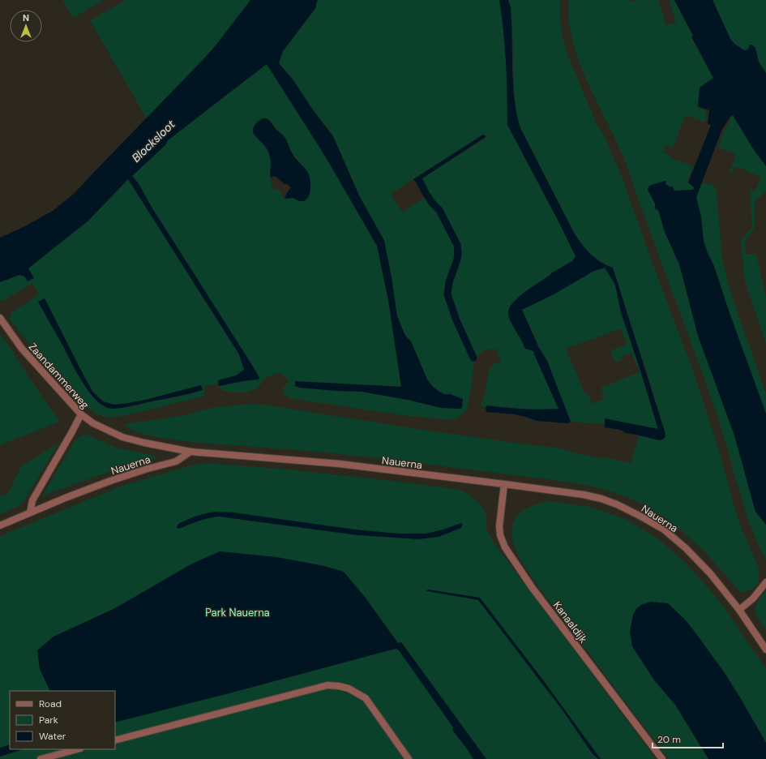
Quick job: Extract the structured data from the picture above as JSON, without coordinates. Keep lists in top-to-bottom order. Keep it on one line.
{"streets":{"street":["Zaandammerweg","Nauerna","Kanaaldijk"]},"crossings":[["Zaandammerweg","Nauerna"],["Nauerna","Kanaaldijk"]],"water":["Blocksloot"],"parks":["Park Nauerna"],"legend":["Road","Park","Water"],"scale_bar":"20 m","north":"top"}
